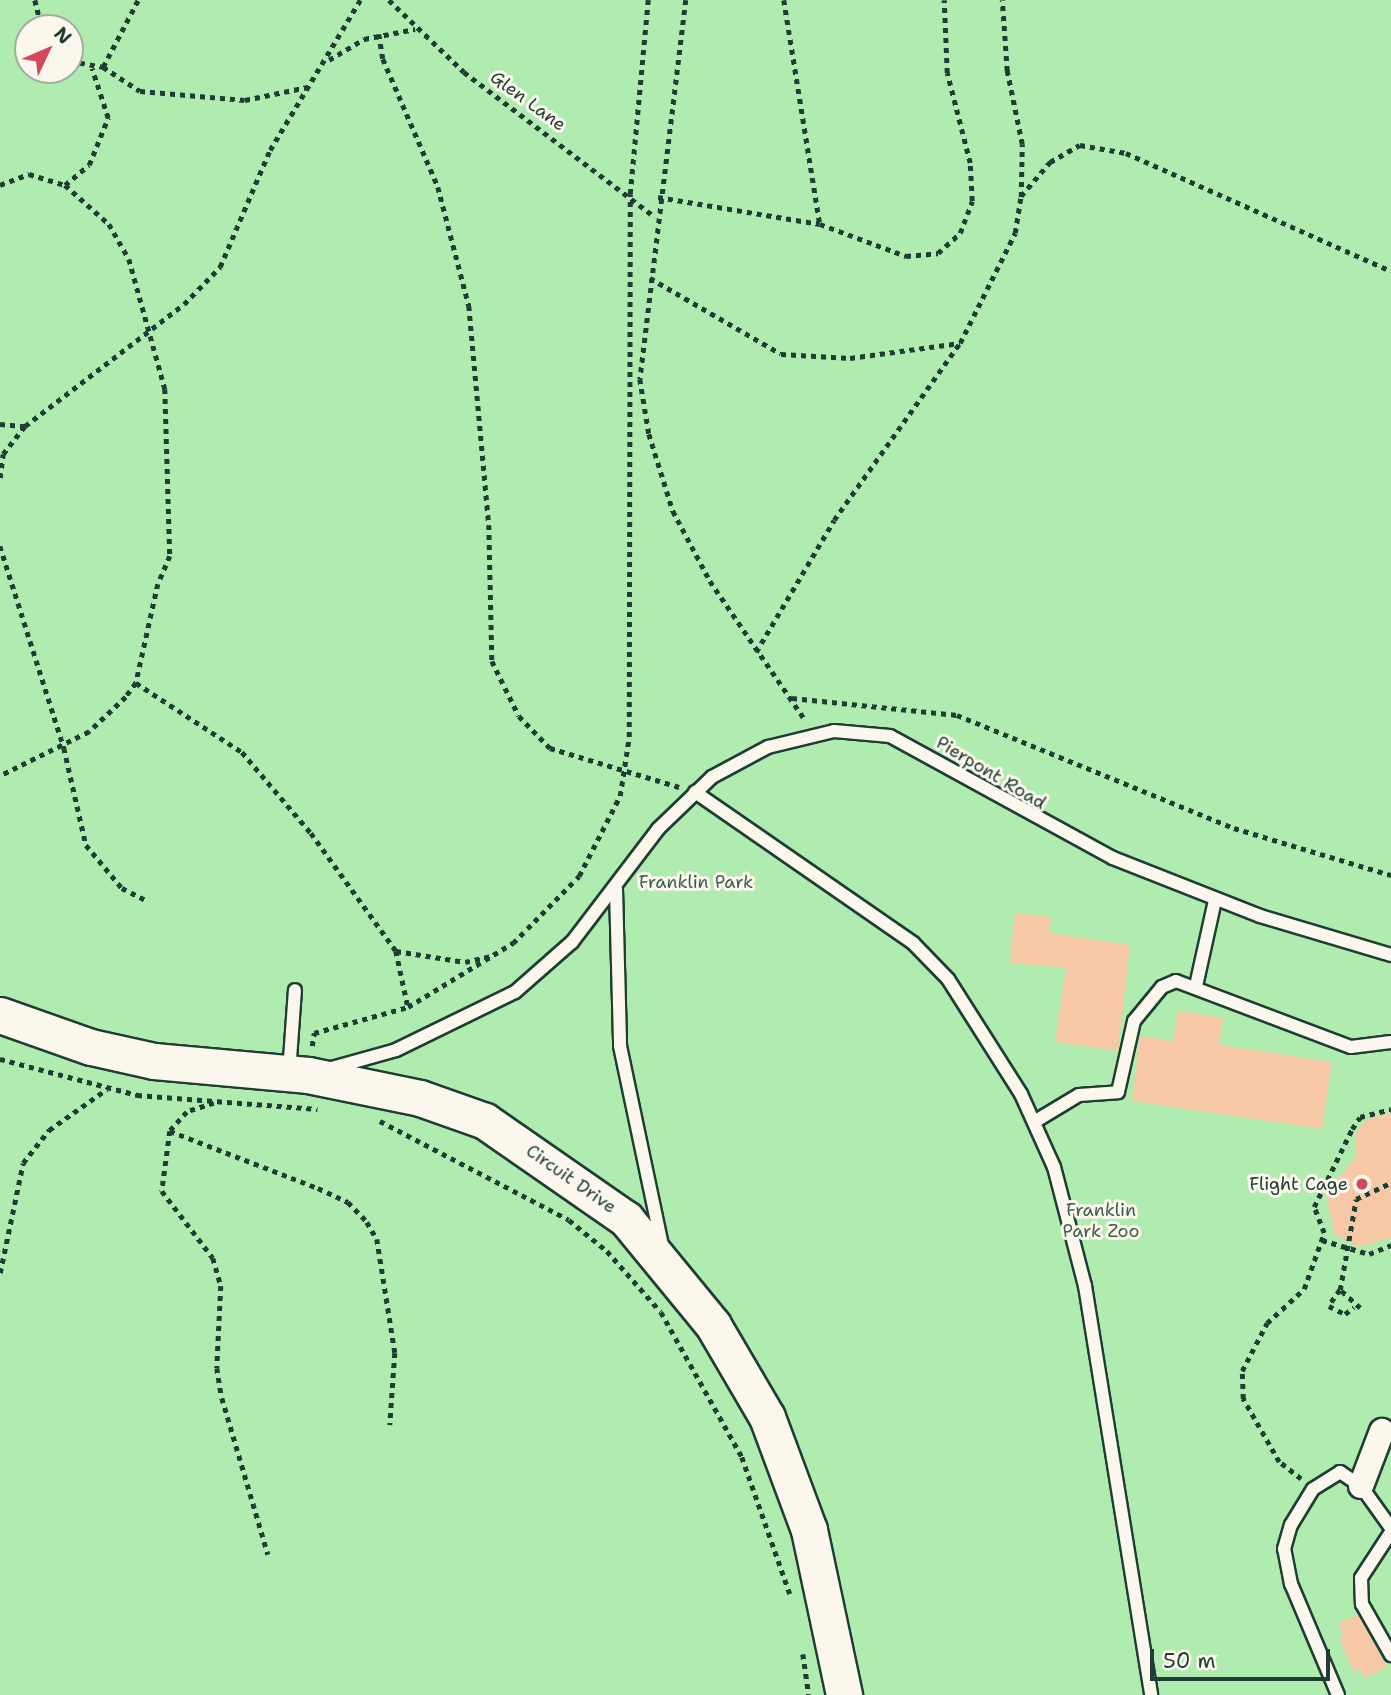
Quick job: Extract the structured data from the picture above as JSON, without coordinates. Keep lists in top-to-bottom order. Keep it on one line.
{"streets":{"main road":["Circuit Drive"],"lane":["Pierpont Road"],"path":["Glen Lane"]},"crossings":[["Pierpont Road","Circuit Drive"]],"parks":["Franklin Park","Franklin Park Zoo"],"places":["Flight Cage"],"scale_bar":"50 m","north":"top right"}
